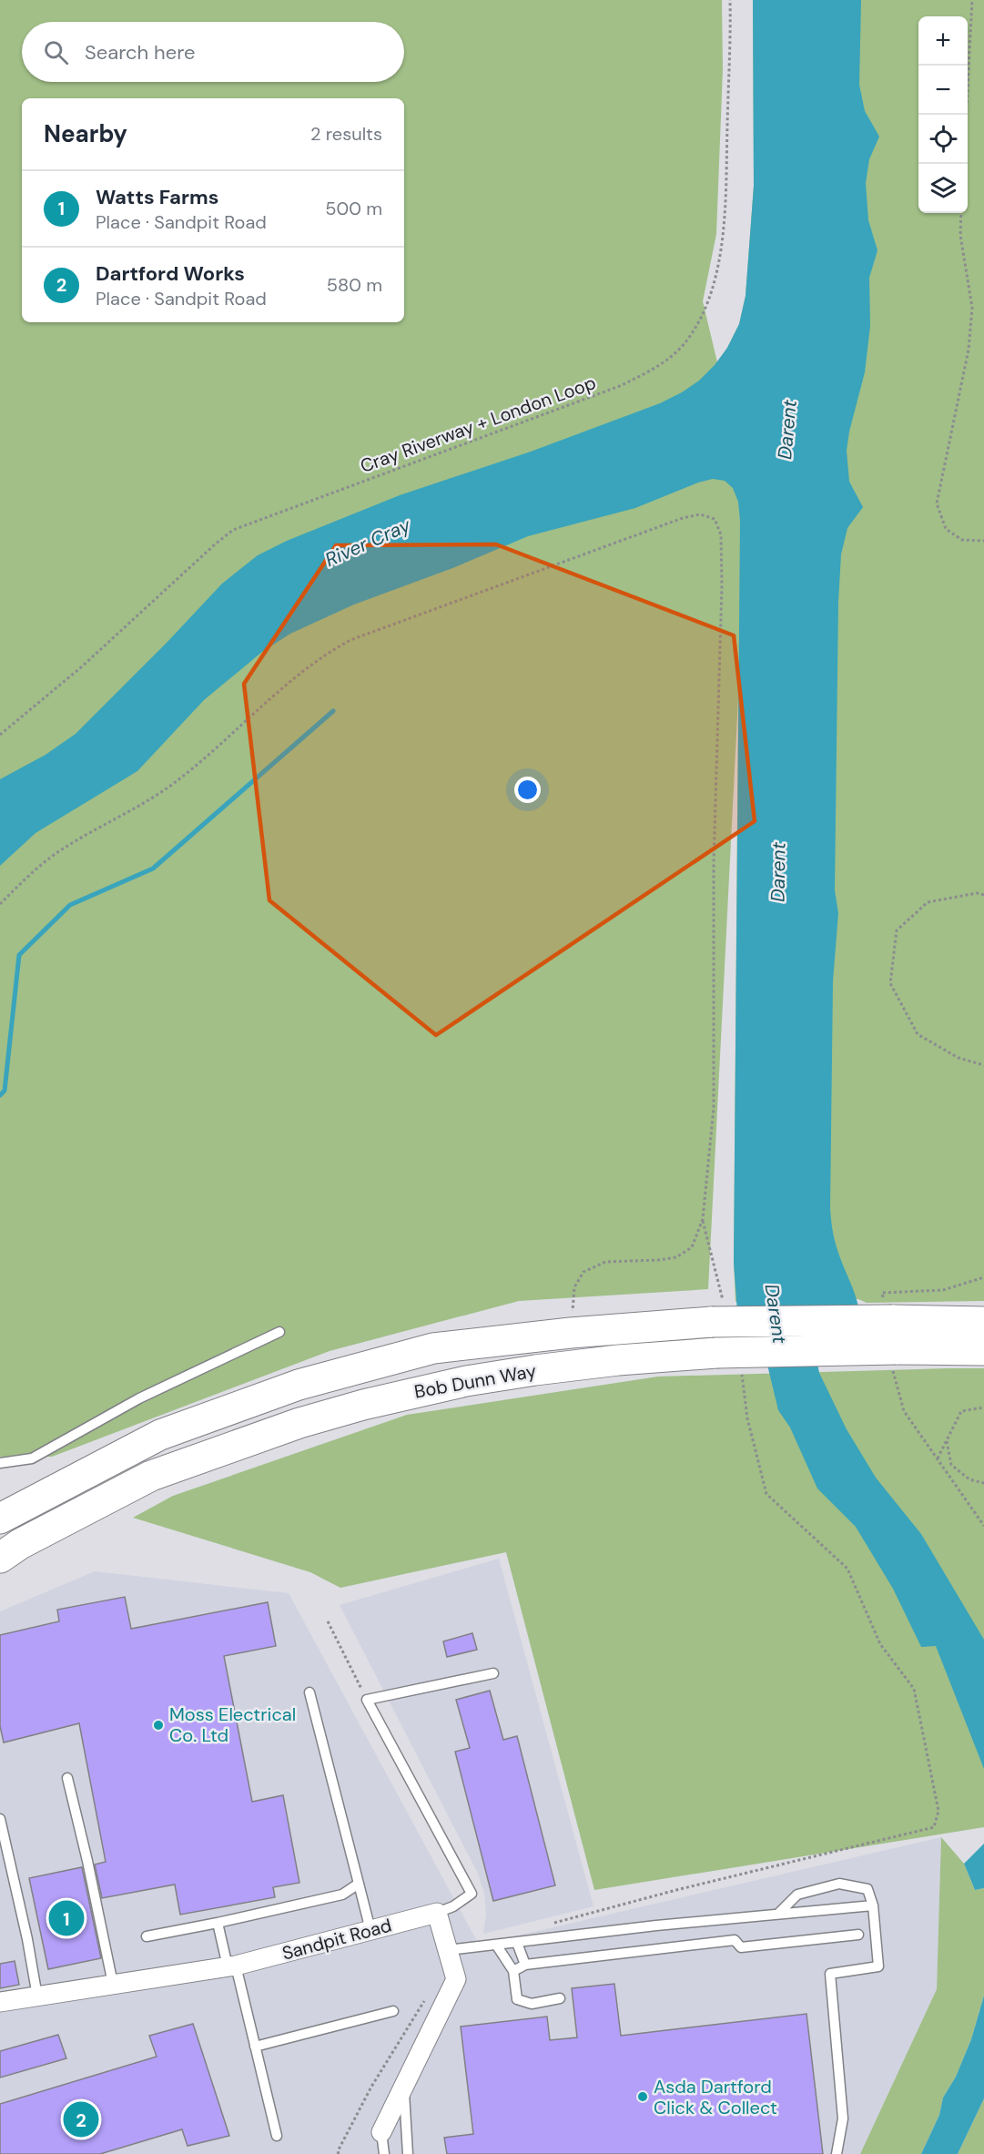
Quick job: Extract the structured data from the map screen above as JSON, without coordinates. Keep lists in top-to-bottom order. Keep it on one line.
{"streets":{"main road":["Bob Dunn Way"],"street":["Sandpit Road"],"path":["Cray Riverway + London Loop"]},"water":["Darent","River Cray"],"places":["Moss Electrical Co. Ltd","Asda Dartford Click & Collect"],"page":{"map_buttons":["+","−"],"search":"Search here","heading":["Nearby","2 results"],"list":[{"mark":"1","name":"Watts Farms","note":"Place · Sandpit Road","value":"500 m"},{"mark":"2","name":"Dartford Works","note":"Place · Sandpit Road","value":"580 m"}],"pins":["1","2"]}}
